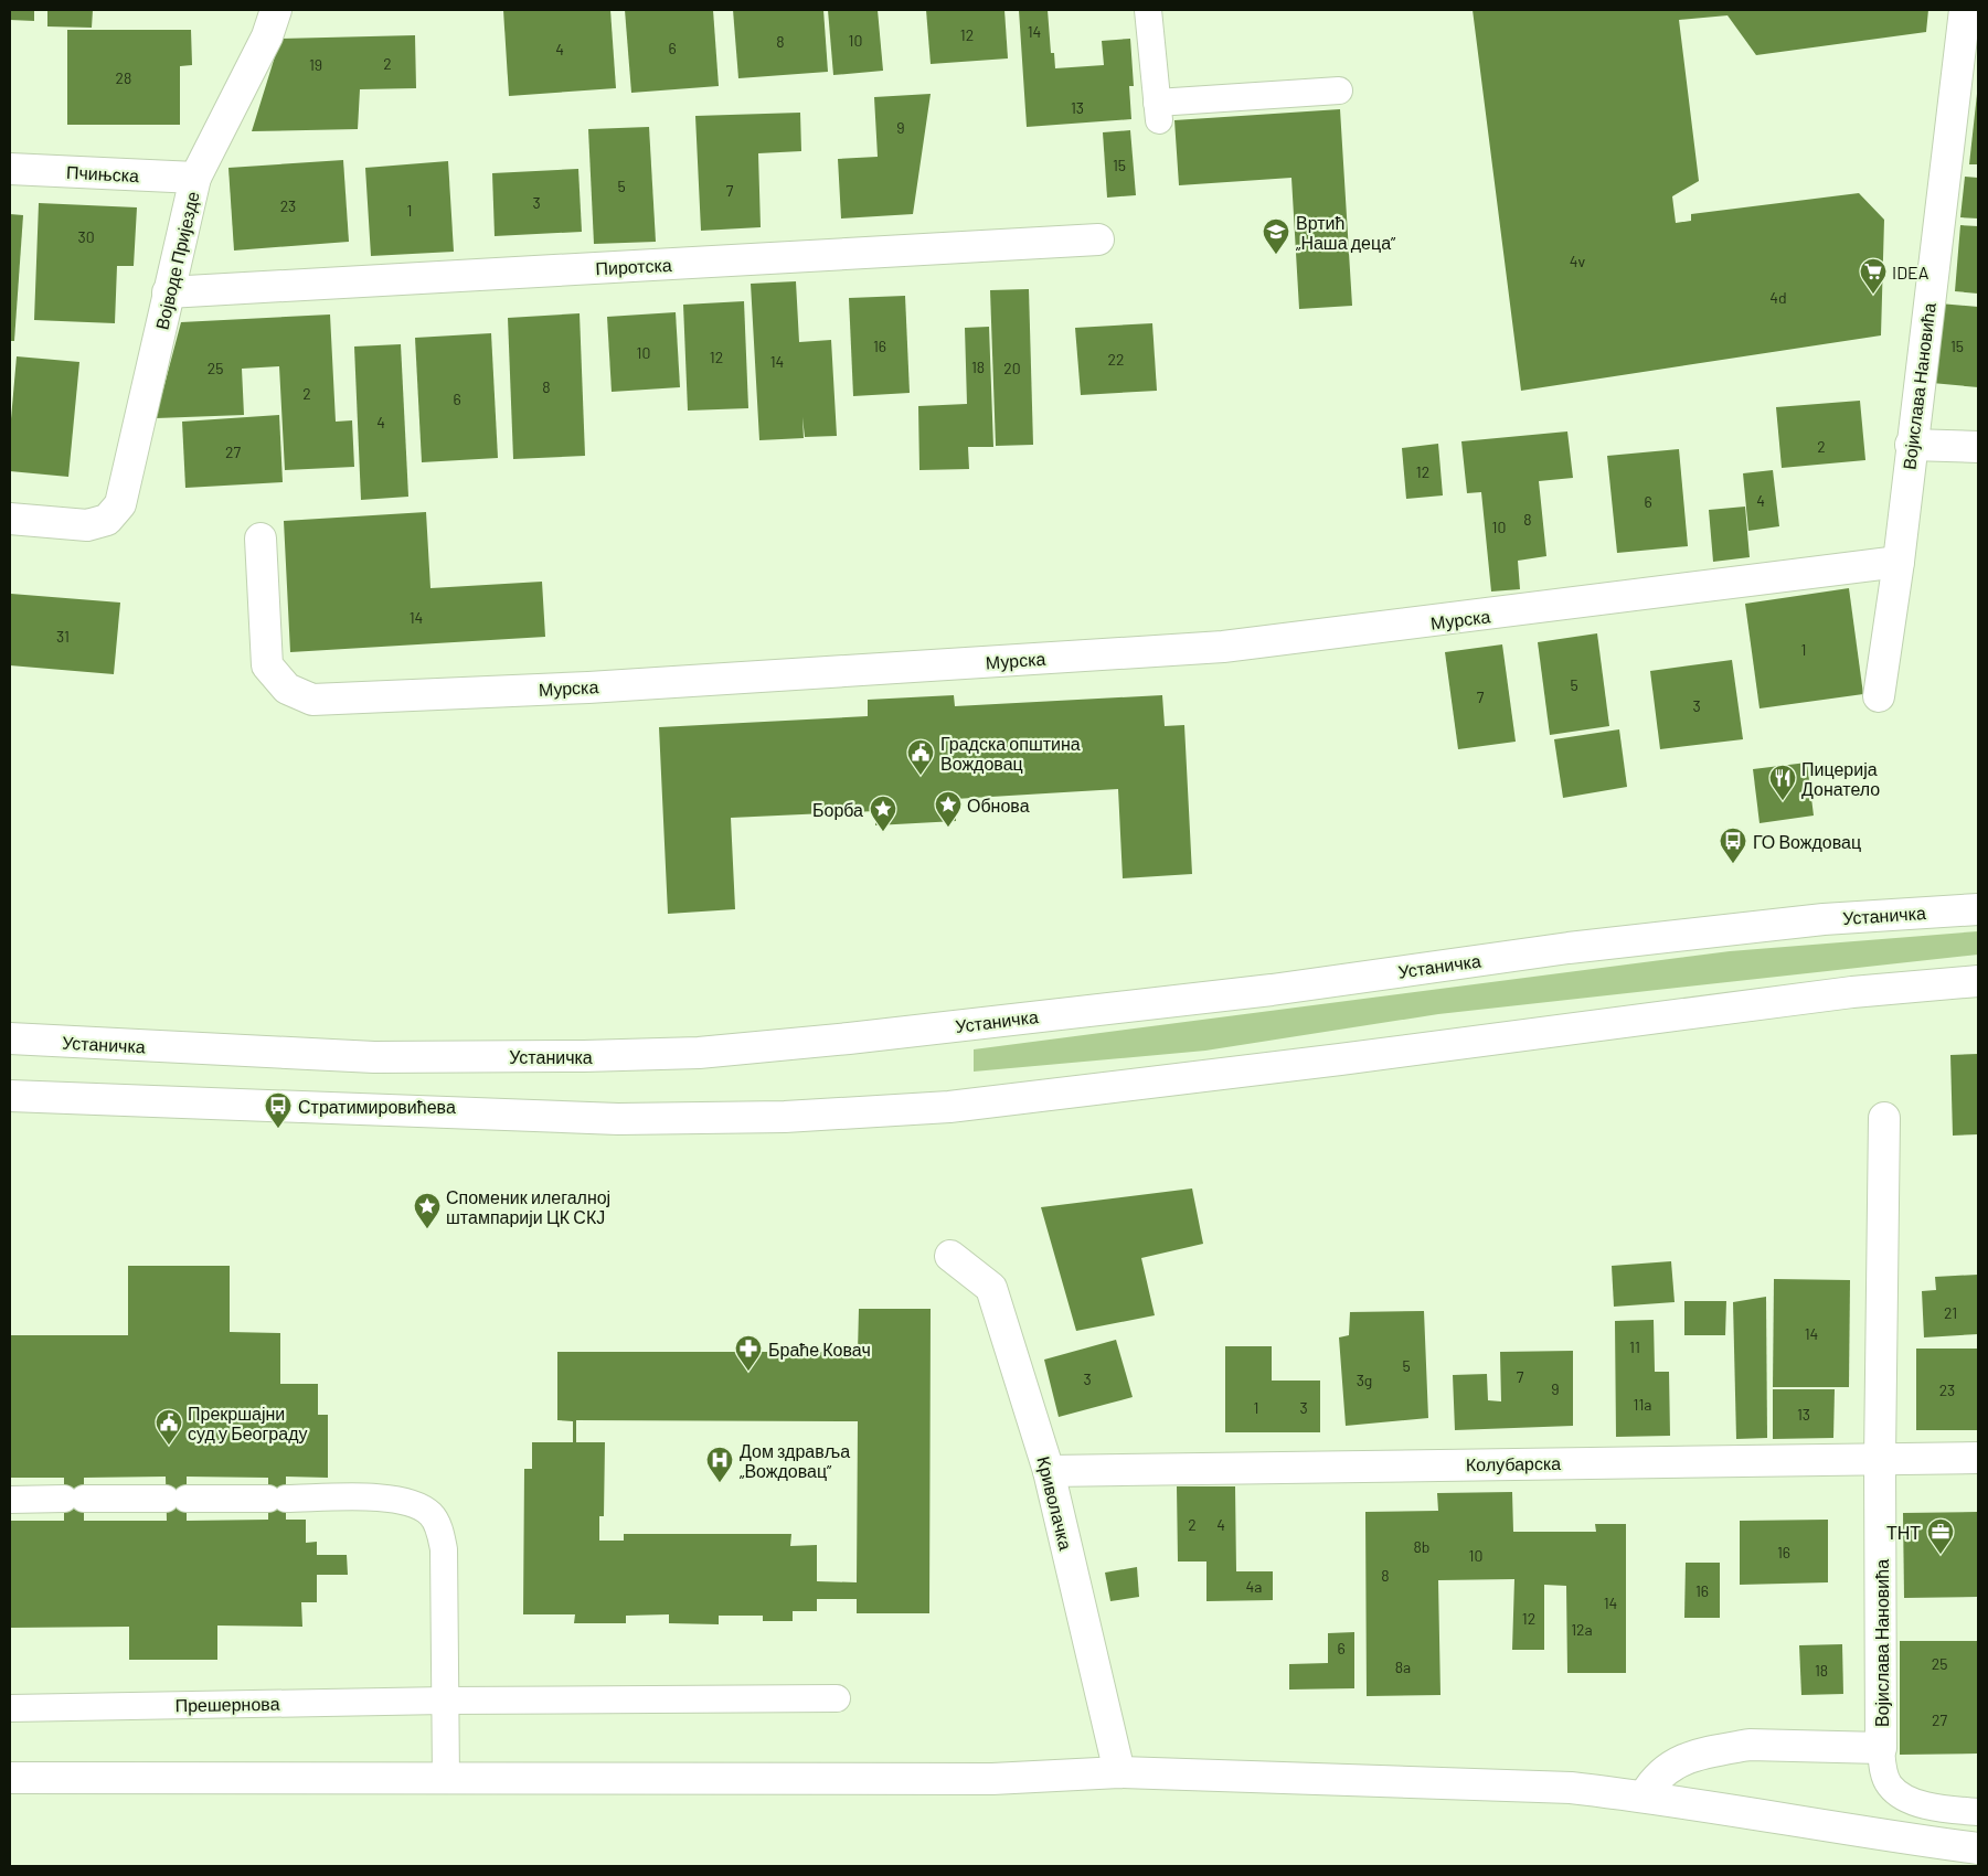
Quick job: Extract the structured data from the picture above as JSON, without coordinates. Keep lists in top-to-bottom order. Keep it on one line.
{"streets":{"main road":["Пчињска","Војводе Пријезде","Пиротска","Војислава Нановића","Мурска","Устаничка","Колубарска","Криволачка"],"lane":["Прешернова"]},"crossings":[["Пчињска","Војводе Пријезде"],["Војводе Пријезде","Пиротска"],["Војислава Нановића","Мурска"],["Војислава Нановића","Колубарска"],["Колубарска","Криволачка"]],"places":{"school or university":["Вртић „Наша деца”"],"supermarket":["IDEA"],"public building":["Градска општина Вождовац","Прекршајни суд у Београду"],"restaurant":["Пицерија Донатело"],"place":["Обнова","Борба","Споменик илегалној штампарији ЦК СКЈ"],"bus stop":["ГО Вождовац","Стратимировићева"],"pharmacy":["Браће Ковач"],"hospital":["Дом здравља „Вождовац”"],"office":["ТНТ"]},"house_numbers":["14","12","10","8","6","4","2","19","28","13","9","15","5","7","3","23","1","30","4v","4d","16","15","10","12","22","14","18","25","20","8","2","6","4","2","27","12","4","6","8","10","14","31","1","5","7","3","21","14","11","5","7","3","3g","9","23","11a","1","3","13","2","4","8b","16","10","8","4a","16","14","12","12a","6","25","8a","18","27"]}
